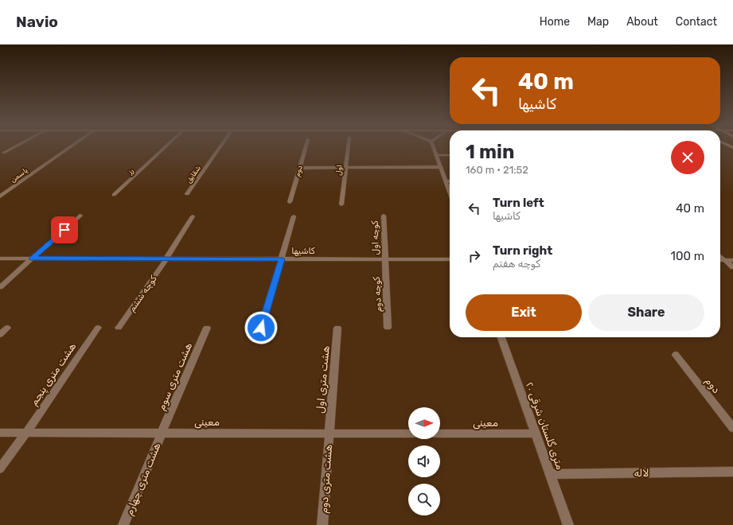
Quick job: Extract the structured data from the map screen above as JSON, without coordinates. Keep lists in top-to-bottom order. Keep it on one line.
{"streets":{"street":["اول","رز","دوم","شقایق","یاسمن","کوچه اول","کاشیها","کوچه ششم","کوچه دوم","هشت متری پنجم","هشت متری سوم","هشت متری اول","معینی","۲۰ متری گلستان شرقی","لاله","هشت متری چهارم","هشت متری دوم"]},"crossings":[["کوچه اول","کاشیها"],["کوچه اول","کوچه دوم"],["کاشیها","کوچه ششم"],["کاشیها","کوچه دوم"],["هشت متری پنجم","معینی"],["هشت متری سوم","معینی"],["هشت متری سوم","هشت متری چهارم"],["هشت متری اول","معینی"],["هشت متری اول","هشت متری دوم"],["معینی","۲۰ متری گلستان شرقی"],["معینی","هشت متری چهارم"],["معینی","هشت متری دوم"],["۲۰ متری گلستان شرقی","لاله"]],"north":"right","page":{"header":"Navio","nav":["Home","Map","About","Contact"],"turn":["40 m","کاشیها"],"heading":["1 min","160 m · 21:52"],"list":[{"name":"Turn left","note":"کاشیها","value":"40 m"},{"name":"Turn right","note":"کوچه هفتم","value":"100 m"}],"buttons":["Exit","Share"]}}
